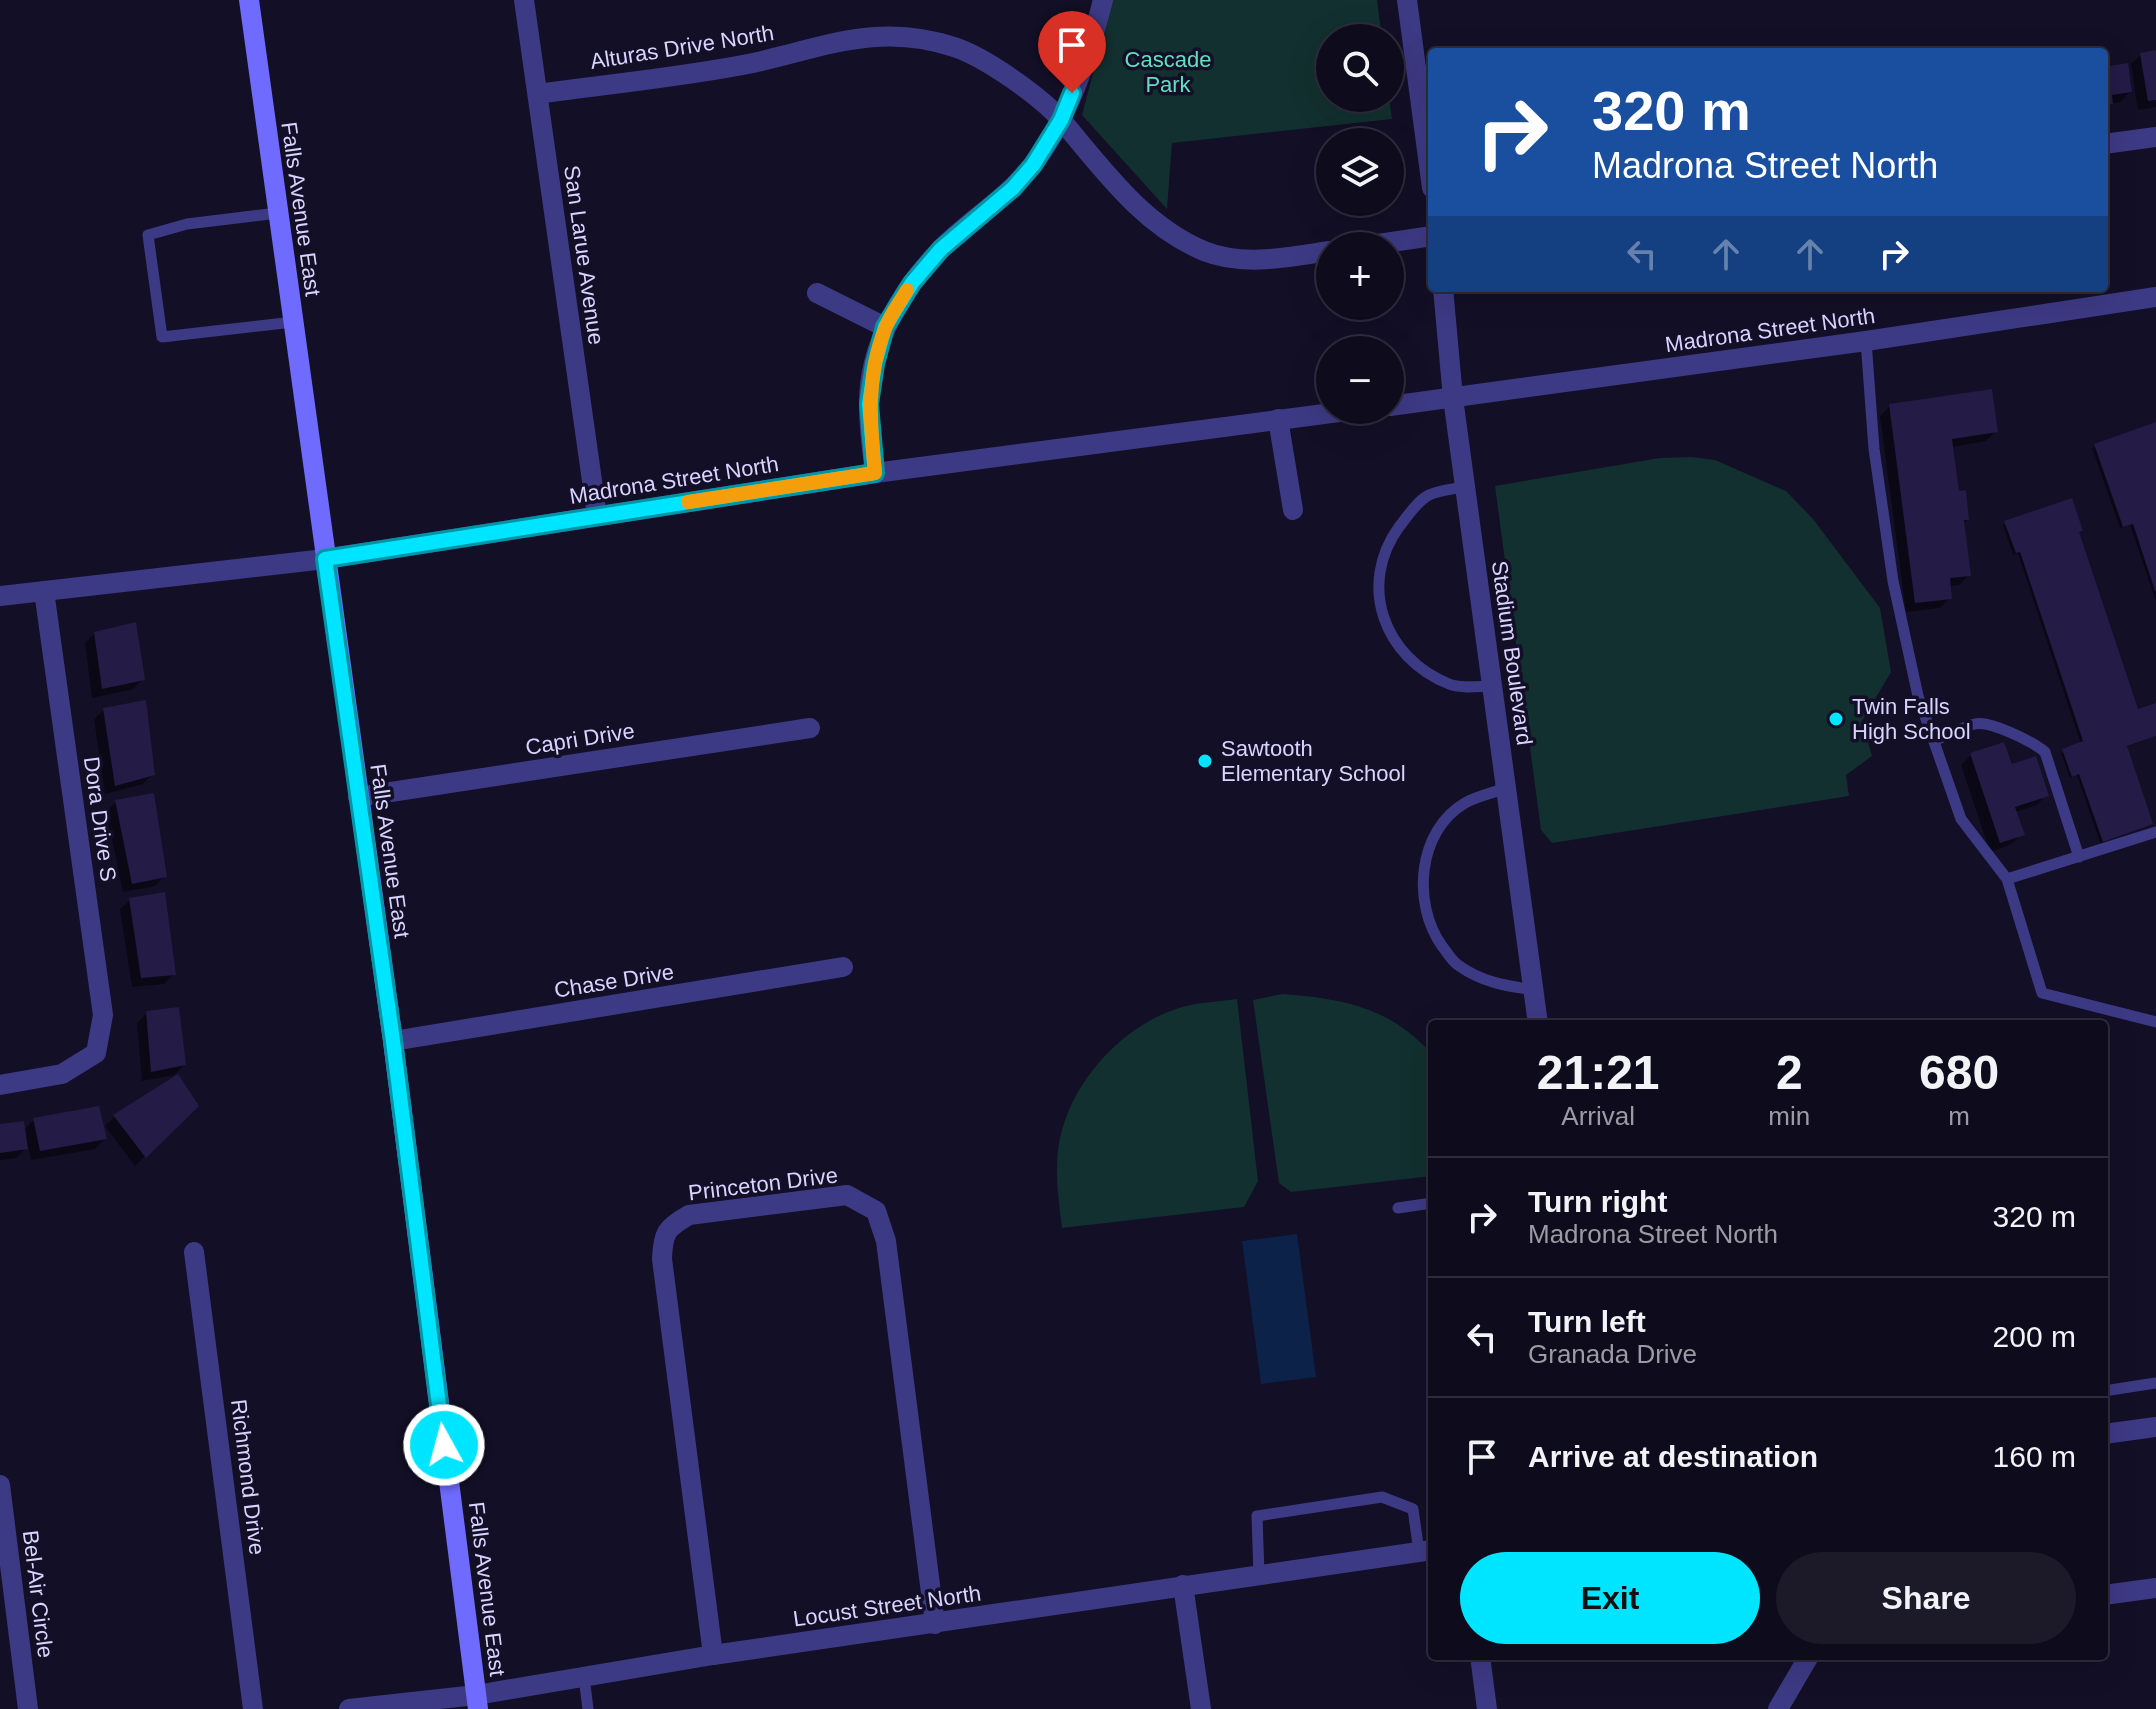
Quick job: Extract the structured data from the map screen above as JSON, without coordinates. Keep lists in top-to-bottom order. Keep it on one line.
{"streets":{"main road":["Falls Avenue East"],"street":["Alturas Drive North","San Larue Avenue","Madrona Street North","Stadium Boulevard","Capri Drive","Dora Drive S","Chase Drive","Princeton Drive","Richmond Drive","Bel-Air Circle","Locust Street North"]},"crossings":[["Alturas Drive North","San Larue Avenue"],["Falls Avenue East","Madrona Street North"],["Falls Avenue East","Capri Drive"],["Falls Avenue East","Chase Drive"],["Falls Avenue East","Locust Street North"],["San Larue Avenue","Madrona Street North"],["Madrona Street North","Stadium Boulevard"],["Madrona Street North","Dora Drive S"],["Princeton Drive","Locust Street North"]],"parks":["Cascade Park"],"places":["Twin Falls High School","Sawtooth Elementary School"],"page":{"map_buttons":["+","−"],"turn":["320 m","Madrona Street North"],"eta":["21:21","Arrival","2","min","680","m"],"list":[{"name":"Turn right","note":"Madrona Street North","value":"320 m"},{"name":"Turn left","note":"Granada Drive","value":"200 m"},{"name":"Arrive at destination","value":"160 m"}],"buttons":["Exit","Share"]}}
